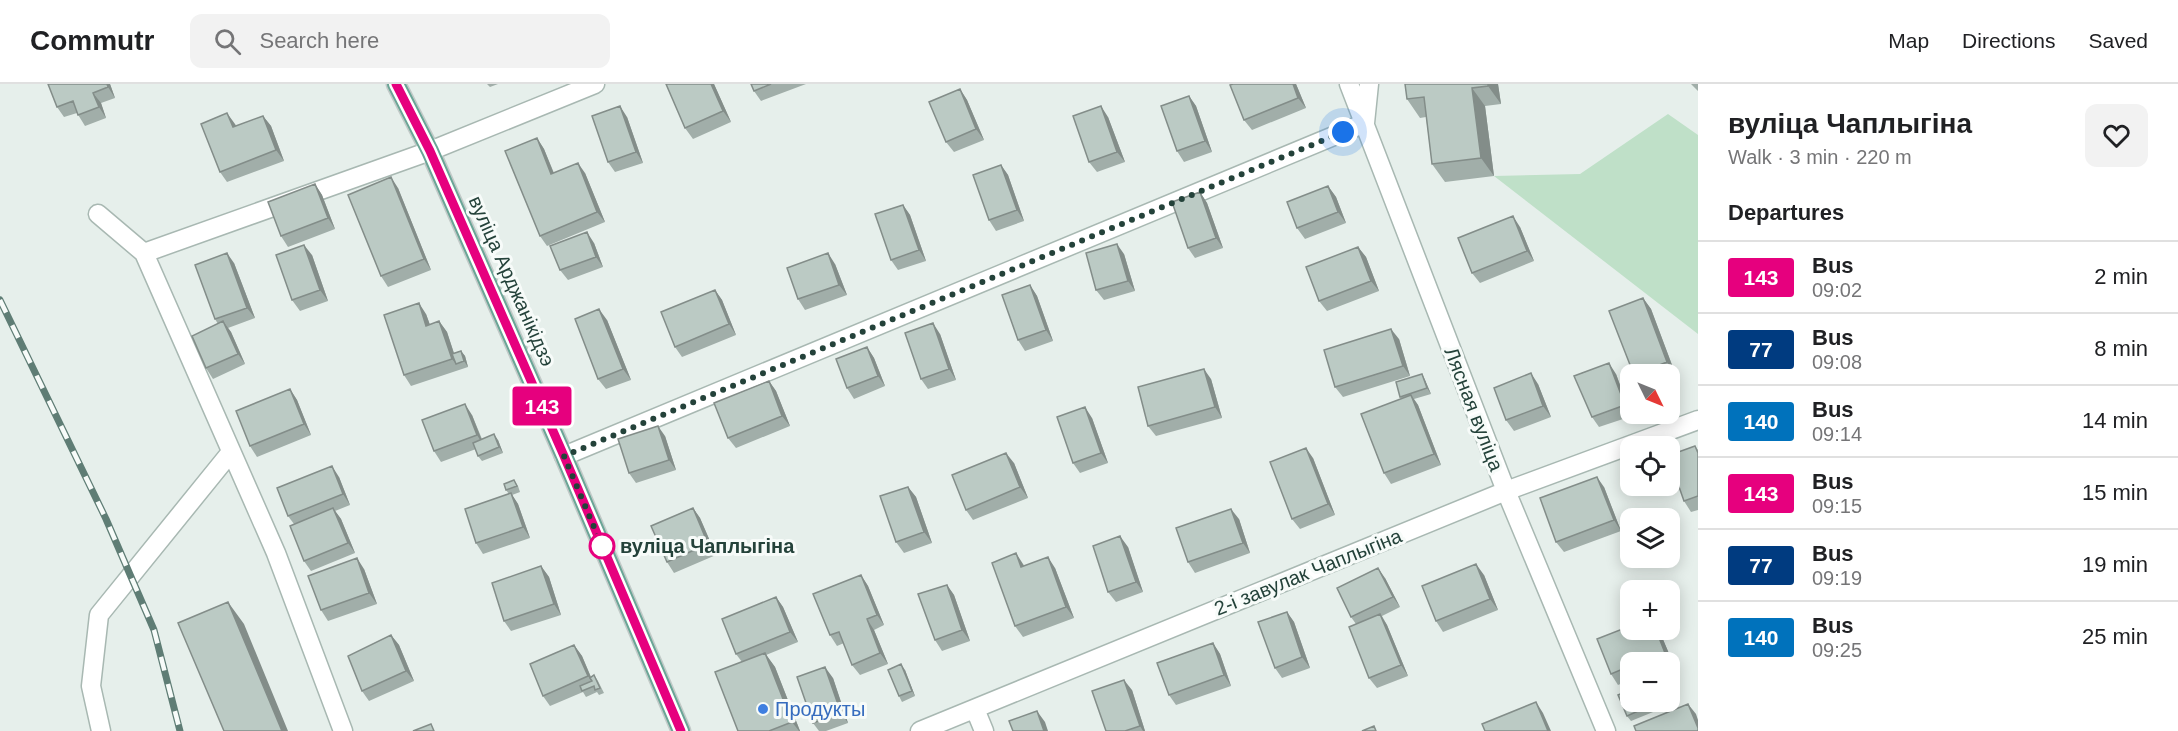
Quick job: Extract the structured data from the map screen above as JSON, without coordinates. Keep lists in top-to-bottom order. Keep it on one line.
{"streets":{"main road":["вуліца Арджанікідзэ"],"street":["Лясная вуліца","2-і завулак Чаплыгіна"]},"crossings":[["Лясная вуліца","2-і завулак Чаплыгіна"]],"places":["вуліца Чаплыгіна","Продукты"],"lines":["bus line 143"],"north":"bottom right","page":{"header":"Commutr","search":"Search here","nav":["Map","Directions","Saved"],"on_map":"143","heading":[["вуліца Чаплыгіна","Walk · 3 min · 220 m"],"Departures"],"list":[{"mark":"143","name":"Bus","note":"09:02","value":"2 min"},{"mark":"77","name":"Bus","note":"09:08","value":"8 min"},{"mark":"140","name":"Bus","note":"09:14","value":"14 min"},{"mark":"143","name":"Bus","note":"09:15","value":"15 min"},{"mark":"77","name":"Bus","note":"09:19","value":"19 min"},{"mark":"140","name":"Bus","note":"09:25","value":"25 min"}],"map_buttons":["+","−"]}}
